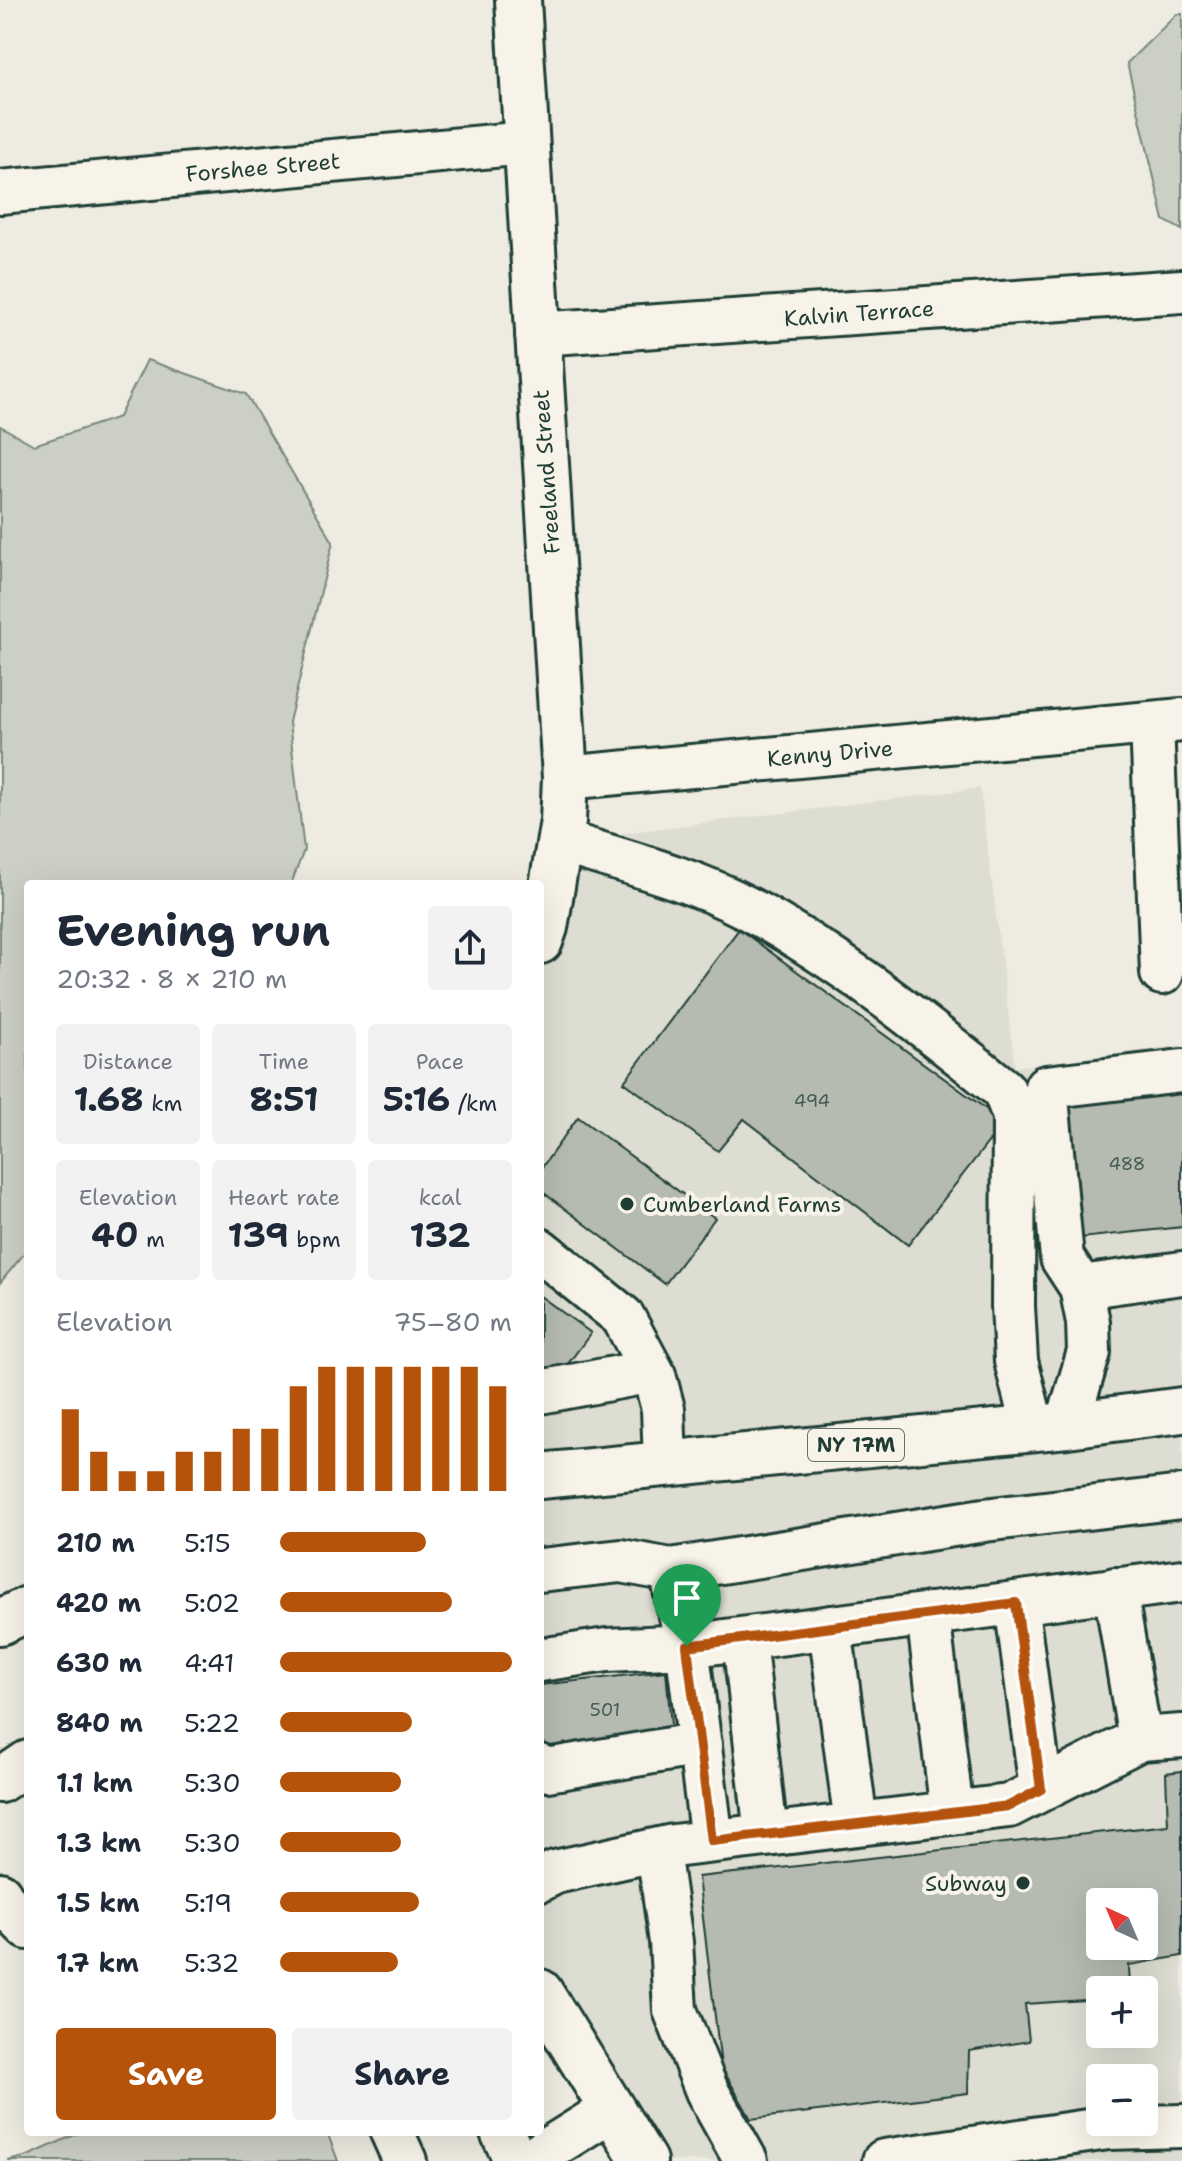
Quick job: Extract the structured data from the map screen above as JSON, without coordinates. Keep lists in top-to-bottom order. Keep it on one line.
{"streets":{"main road":["Freeland Street","NY 17M"],"street":["Forshee Street","Kalvin Terrace","Kenny Drive"]},"crossings":[["Forshee Street","Freeland Street"],["Kalvin Terrace","Freeland Street"],["Freeland Street","Kenny Drive"]],"places":["Cumberland Farms","Subway"],"house_numbers":["494","488","501"],"north":"top left","page":{"heading":["Evening run","20:32 · 8 × 210 m"],"stats":[["Distance","1.68 km"],["Time","8:51"],["Pace","5:16 /km"],["Elevation","40 m"],["Heart rate","139 bpm"],["kcal","132"]],"chart":["Elevation","75–80 m"],"list":[{"name":"210 m","note":"5:15"},{"name":"420 m","note":"5:02"},{"name":"630 m","note":"4:41"},{"name":"840 m","note":"5:22"},{"name":"1.1 km","note":"5:30"},{"name":"1.3 km","note":"5:30"},{"name":"1.5 km","note":"5:19"},{"name":"1.7 km","note":"5:32"}],"map_buttons":["+","−"],"buttons":["Save","Share"]}}
